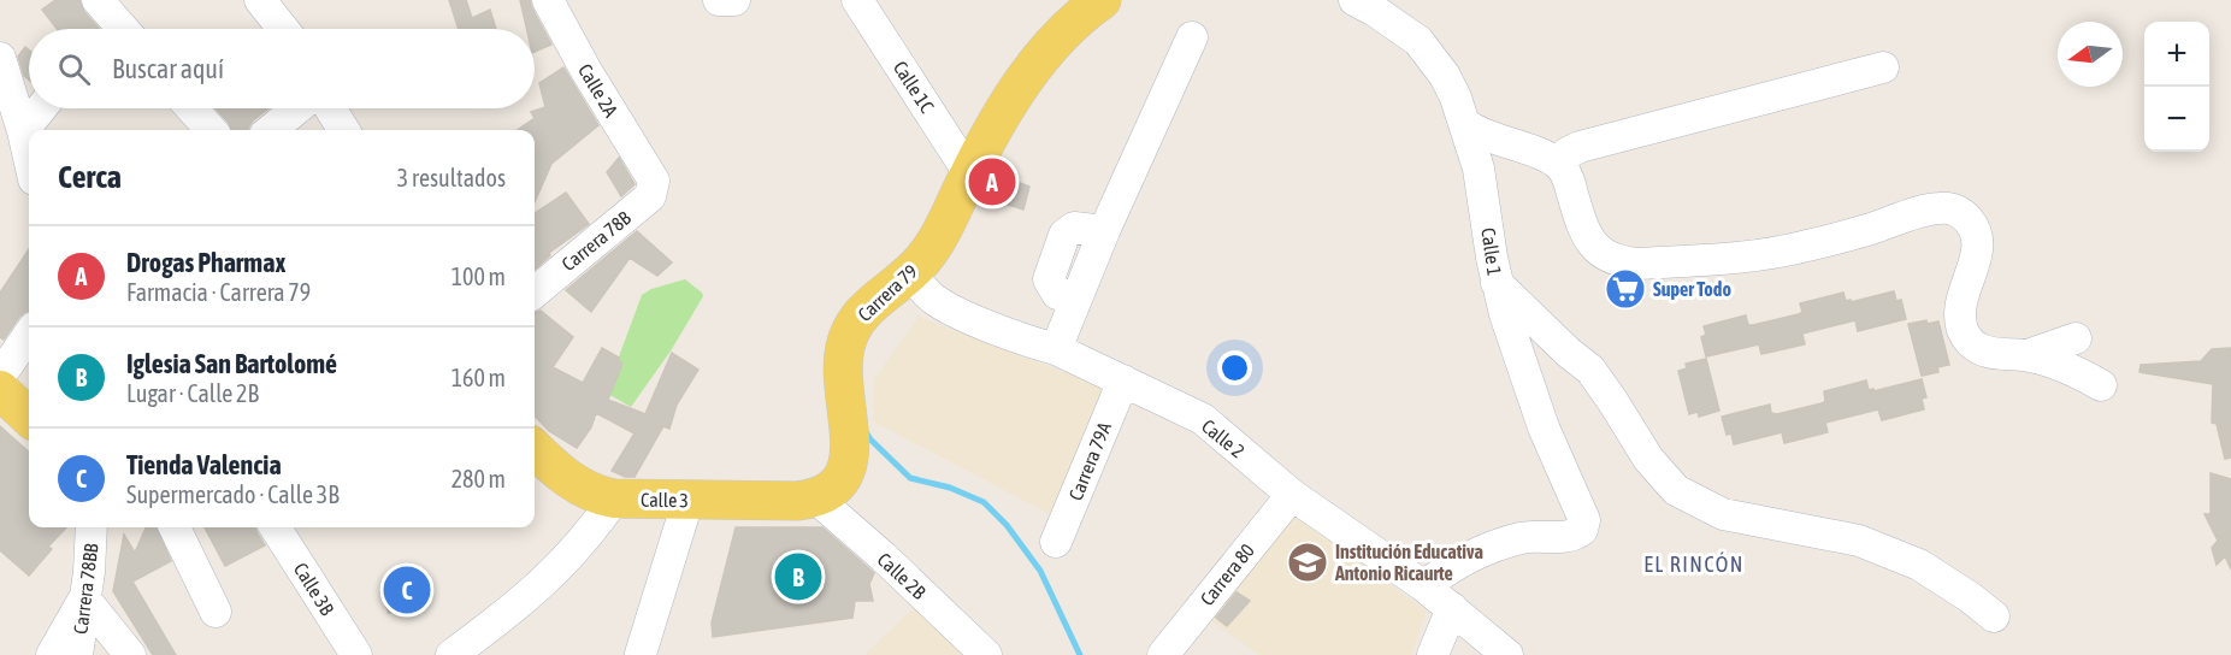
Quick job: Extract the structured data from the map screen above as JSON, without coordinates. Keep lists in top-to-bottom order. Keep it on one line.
{"streets":{"main road":["Carrera 79","Calle 3"],"street":["Calle 1C","Calle 2A","Carrera 78B","Calle 1","Calle 2","Carrera 79A","Carrera 80","Calle 2B","Carrera 78BB","Calle 3B"]},"crossings":[["Calle 1C","Carrera 79"],["Calle 2A","Carrera 78B"],["Calle 1","Calle 2"],["Carrera 79","Calle 2"],["Carrera 79","Calle 3"],["Carrera 79","Calle 2B"],["Calle 2","Carrera 79A"],["Calle 2","Carrera 80"],["Calle 3","Calle 2B"]],"districts":["EL RINCÓN"],"places":{"supermarket":["Super Todo"],"school or university":["Institución Educativa Antonio Ricaurte"]},"north":"left","page":{"map_buttons":["+","−"],"search":"Buscar aquí","heading":["Cerca","3 resultados"],"pins":["A","B","C"],"list":[{"mark":"A","name":"Drogas Pharmax","note":"Farmacia · Carrera 79","value":"100 m"},{"mark":"B","name":"Iglesia San Bartolomé","note":"Lugar · Calle 2B","value":"160 m"},{"mark":"C","name":"Tienda Valencia","note":"Supermercado · Calle 3B","value":"280 m"}]}}
